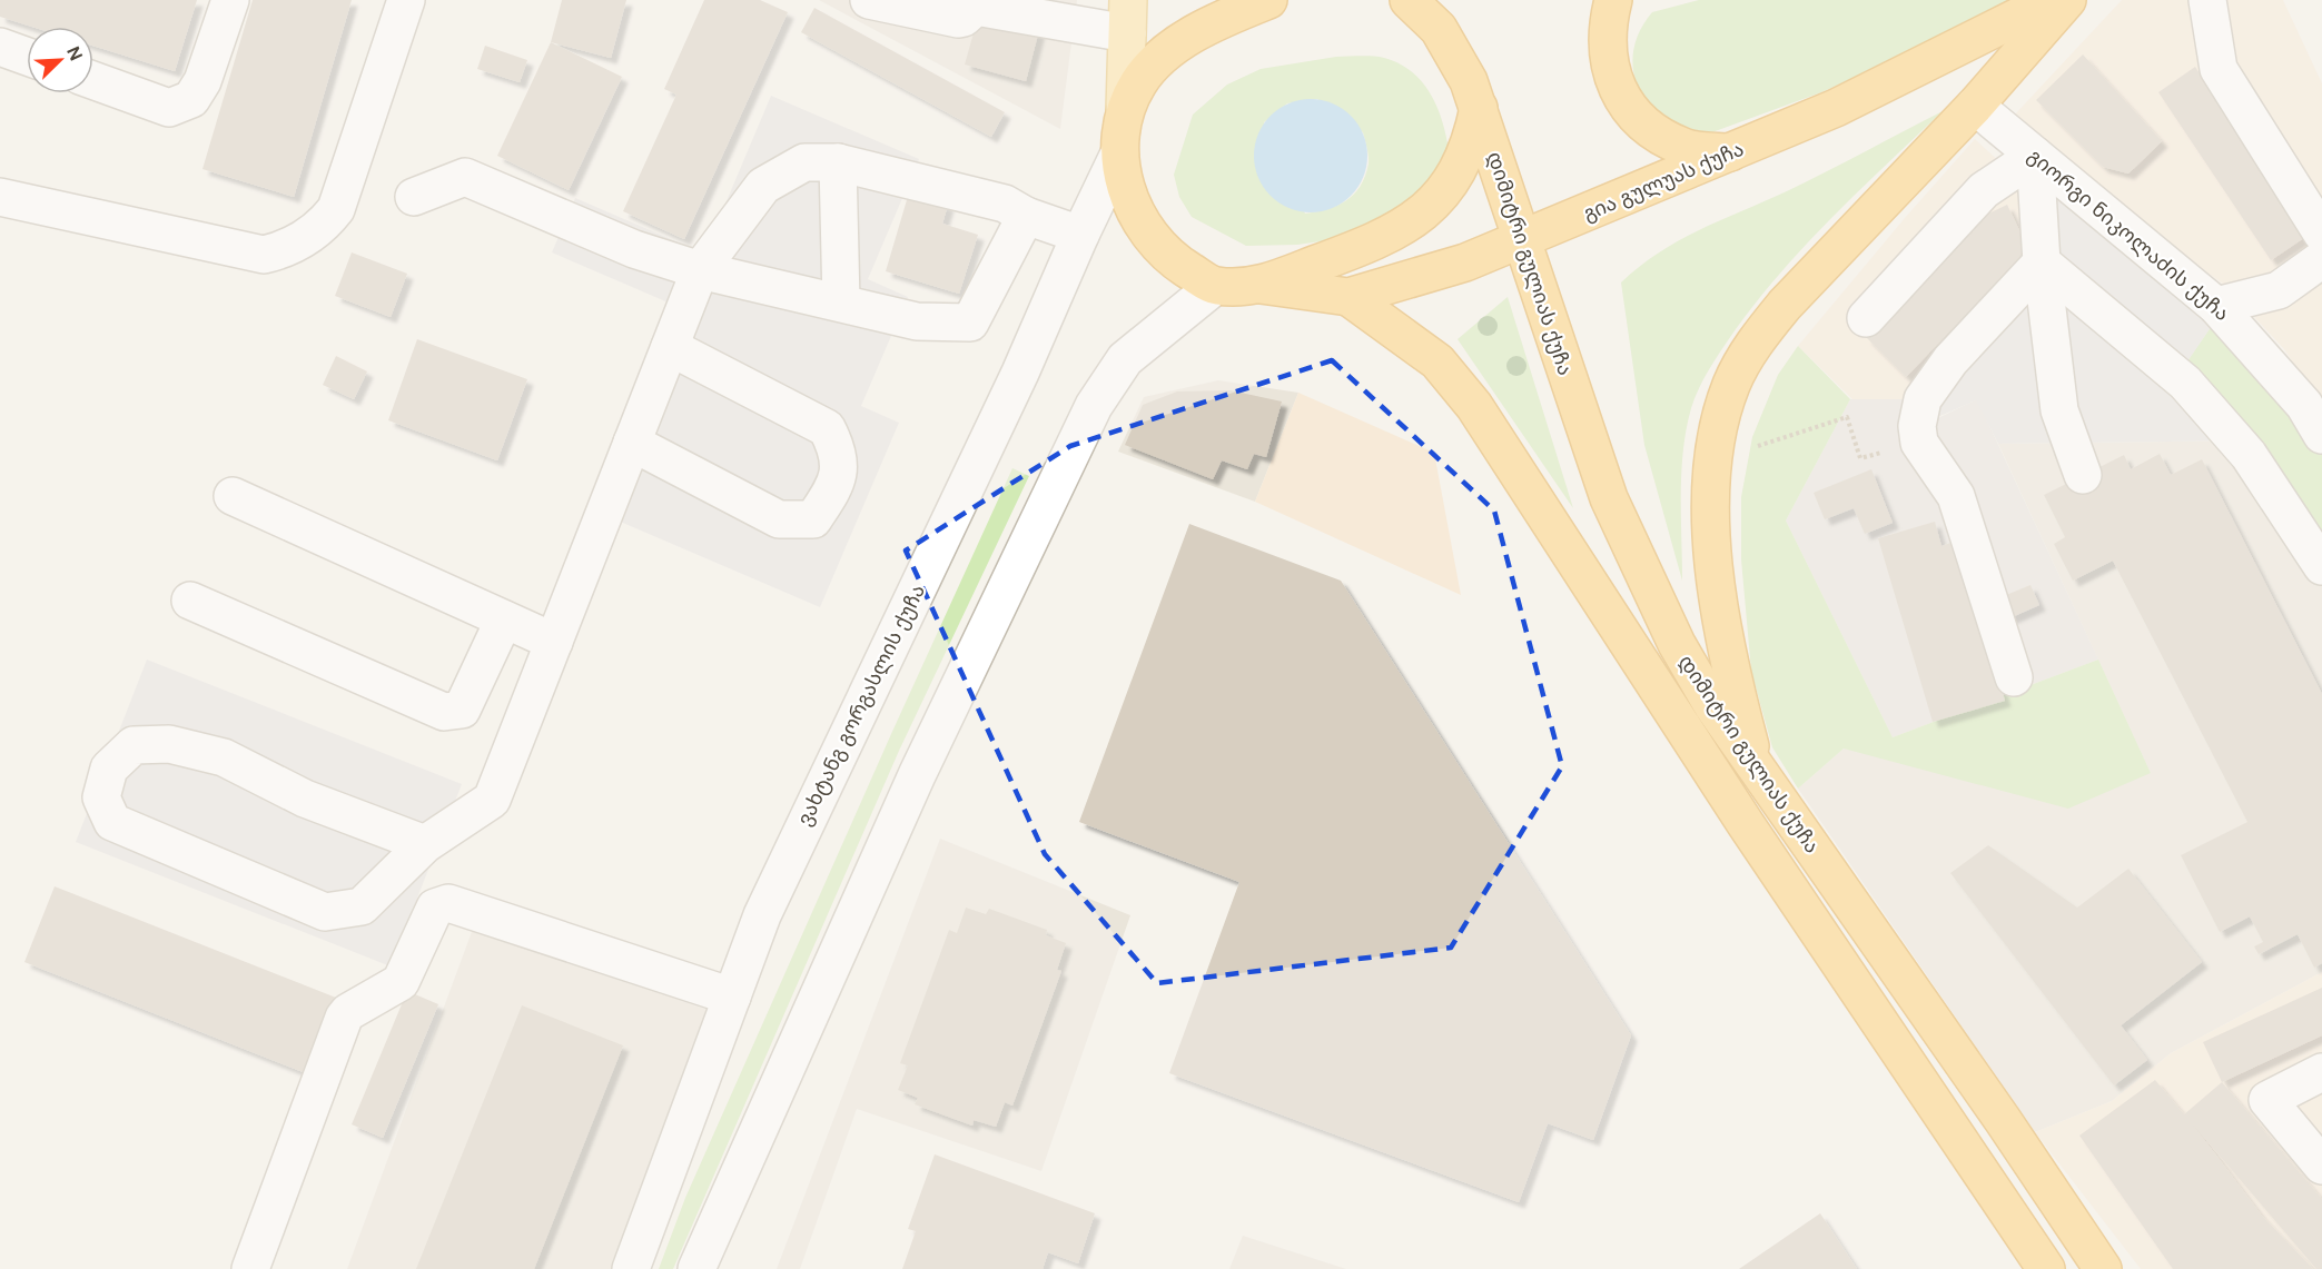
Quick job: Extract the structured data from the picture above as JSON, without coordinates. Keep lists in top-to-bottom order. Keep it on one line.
{"streets":{"highway":["გია გულუას ქუჩა","დიმიტრი გულიას ქუჩა"],"street":["გიორგი ნიკოლაძის ქუჩა","ვახტანგ გორგასლის ქუჩა"]},"crossings":[["გია გულუას ქუჩა","დიმიტრი გულიას ქუჩა"]],"north":"top right"}
